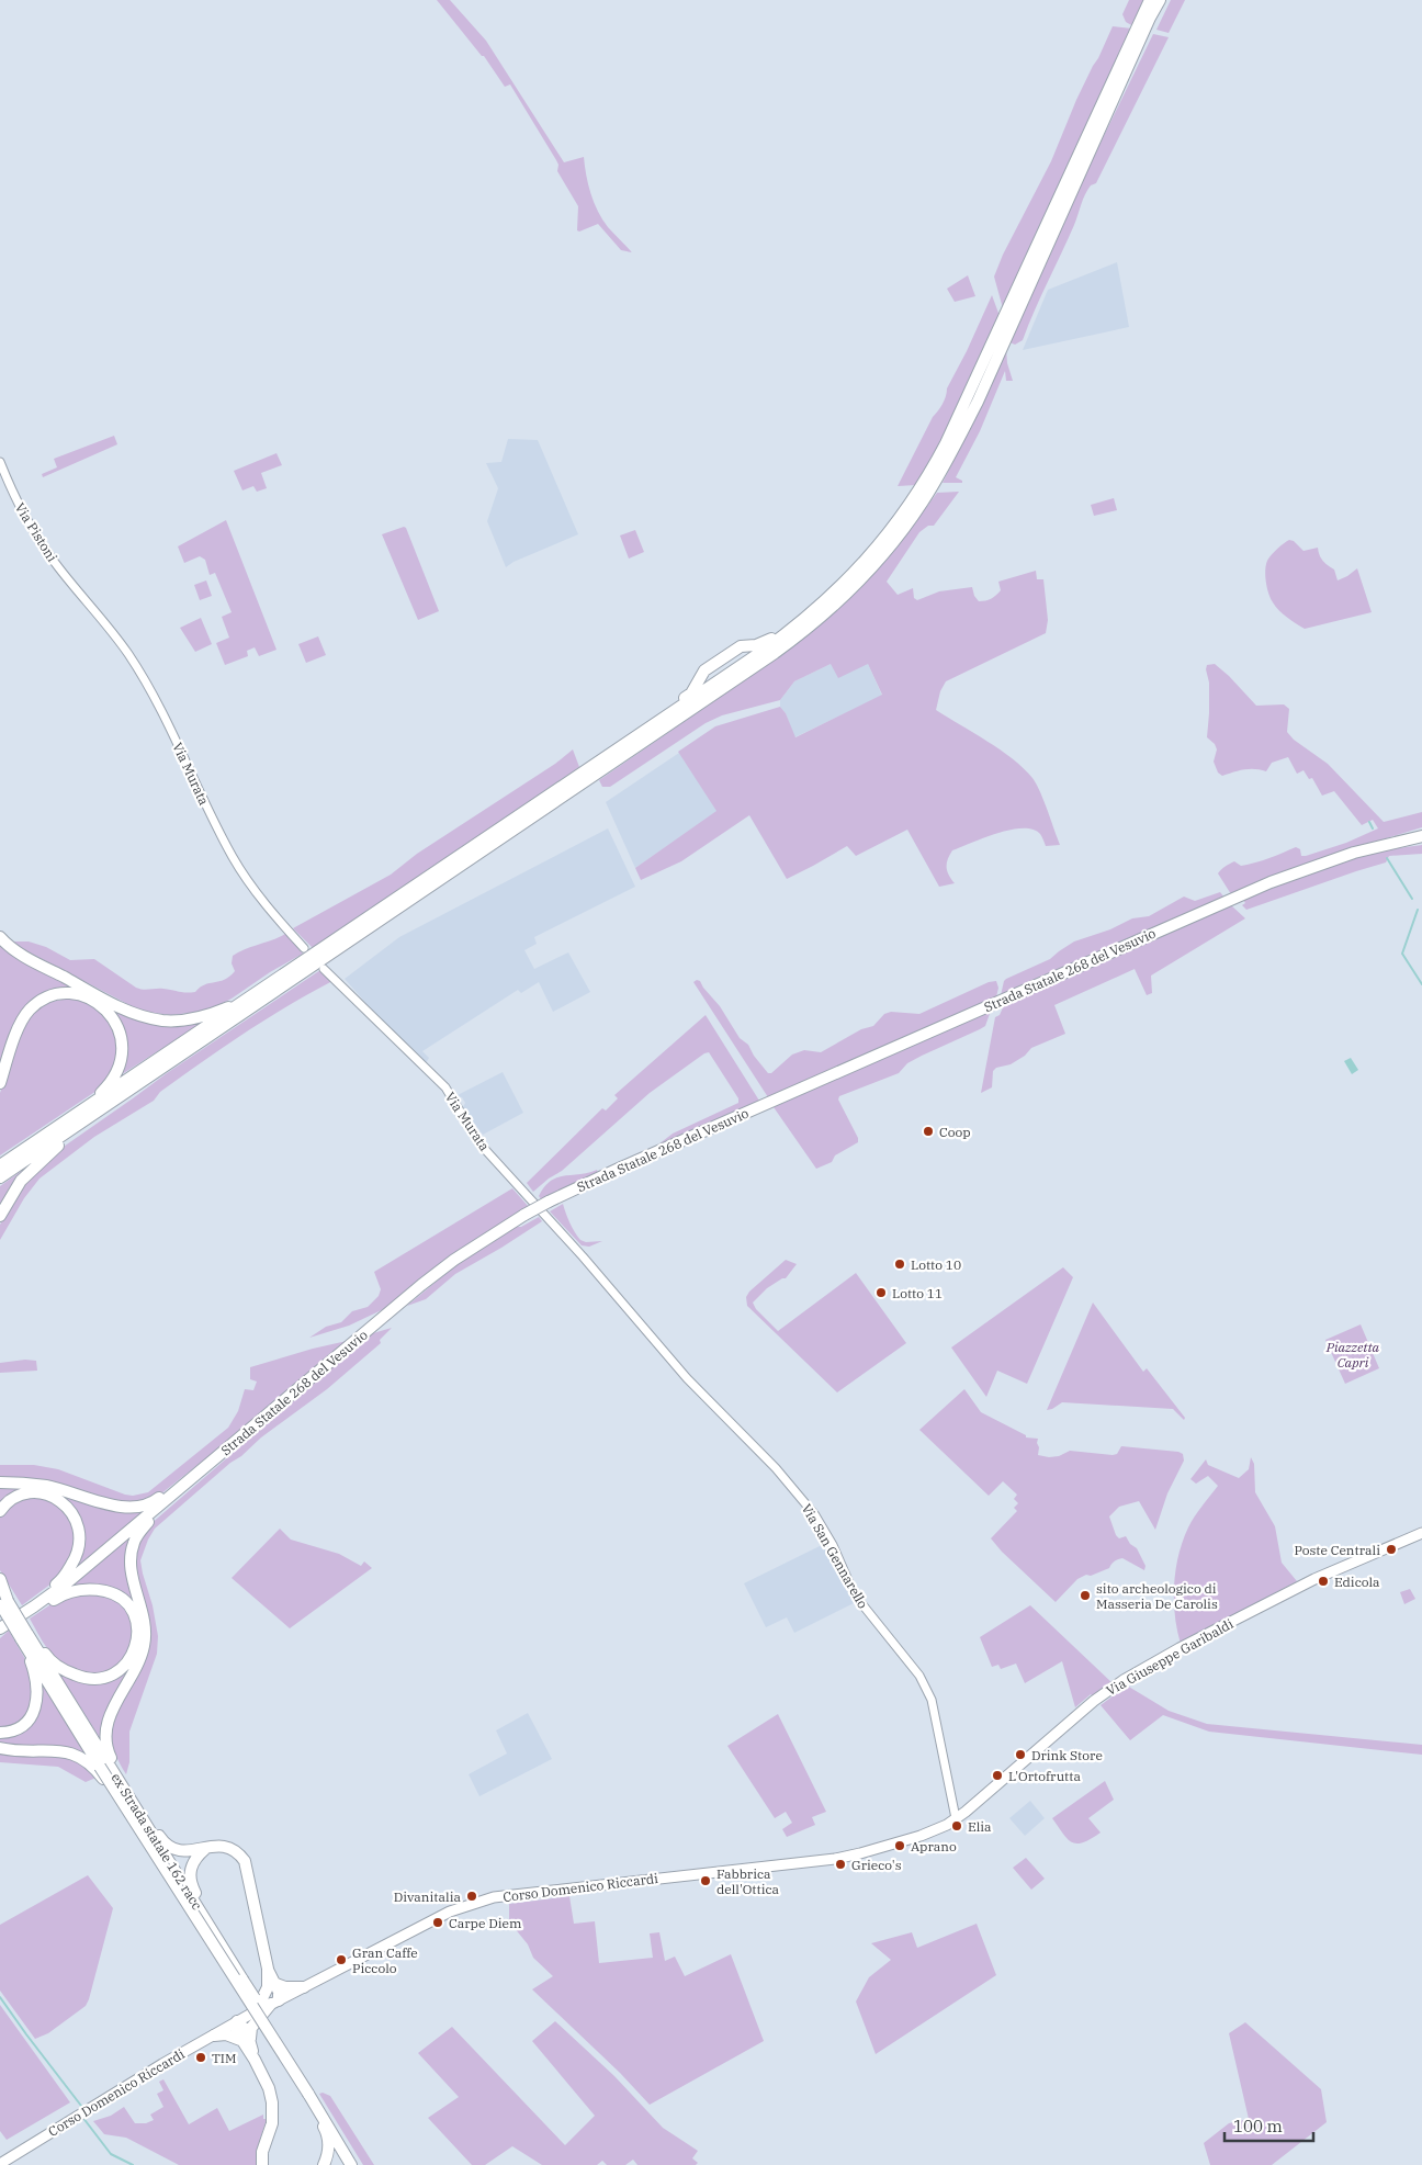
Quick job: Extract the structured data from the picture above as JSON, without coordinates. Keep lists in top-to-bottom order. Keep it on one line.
{"streets":{"highway":["Strada Statale 268 del Vesuvio","ex Strada statale 162 racc"],"main road":["Via Giuseppe Garibaldi","Corso Domenico Riccardi"],"street":["Via Pistoni","Via Murata","Via San Gennarello"]},"crossings":[["Via Pistoni","Via Murata"],["Via Murata","Via San Gennarello"],["Via San Gennarello","Via Giuseppe Garibaldi"],["Via Giuseppe Garibaldi","Corso Domenico Riccardi"]],"parks":["Piazzetta Capri"],"places":["Coop","Lotto 10","Lotto 11","Poste Centrali","Edicola","sito archeologico di Masseria De Carolis","Drink Store","L'Ortofrutta","Elia","Aprano","Grieco's","Fabbrica dell'Ottica","Divanitalia","Carpe Diem","Gran Caffe Piccolo","TIM"],"scale_bar":"100 m"}
